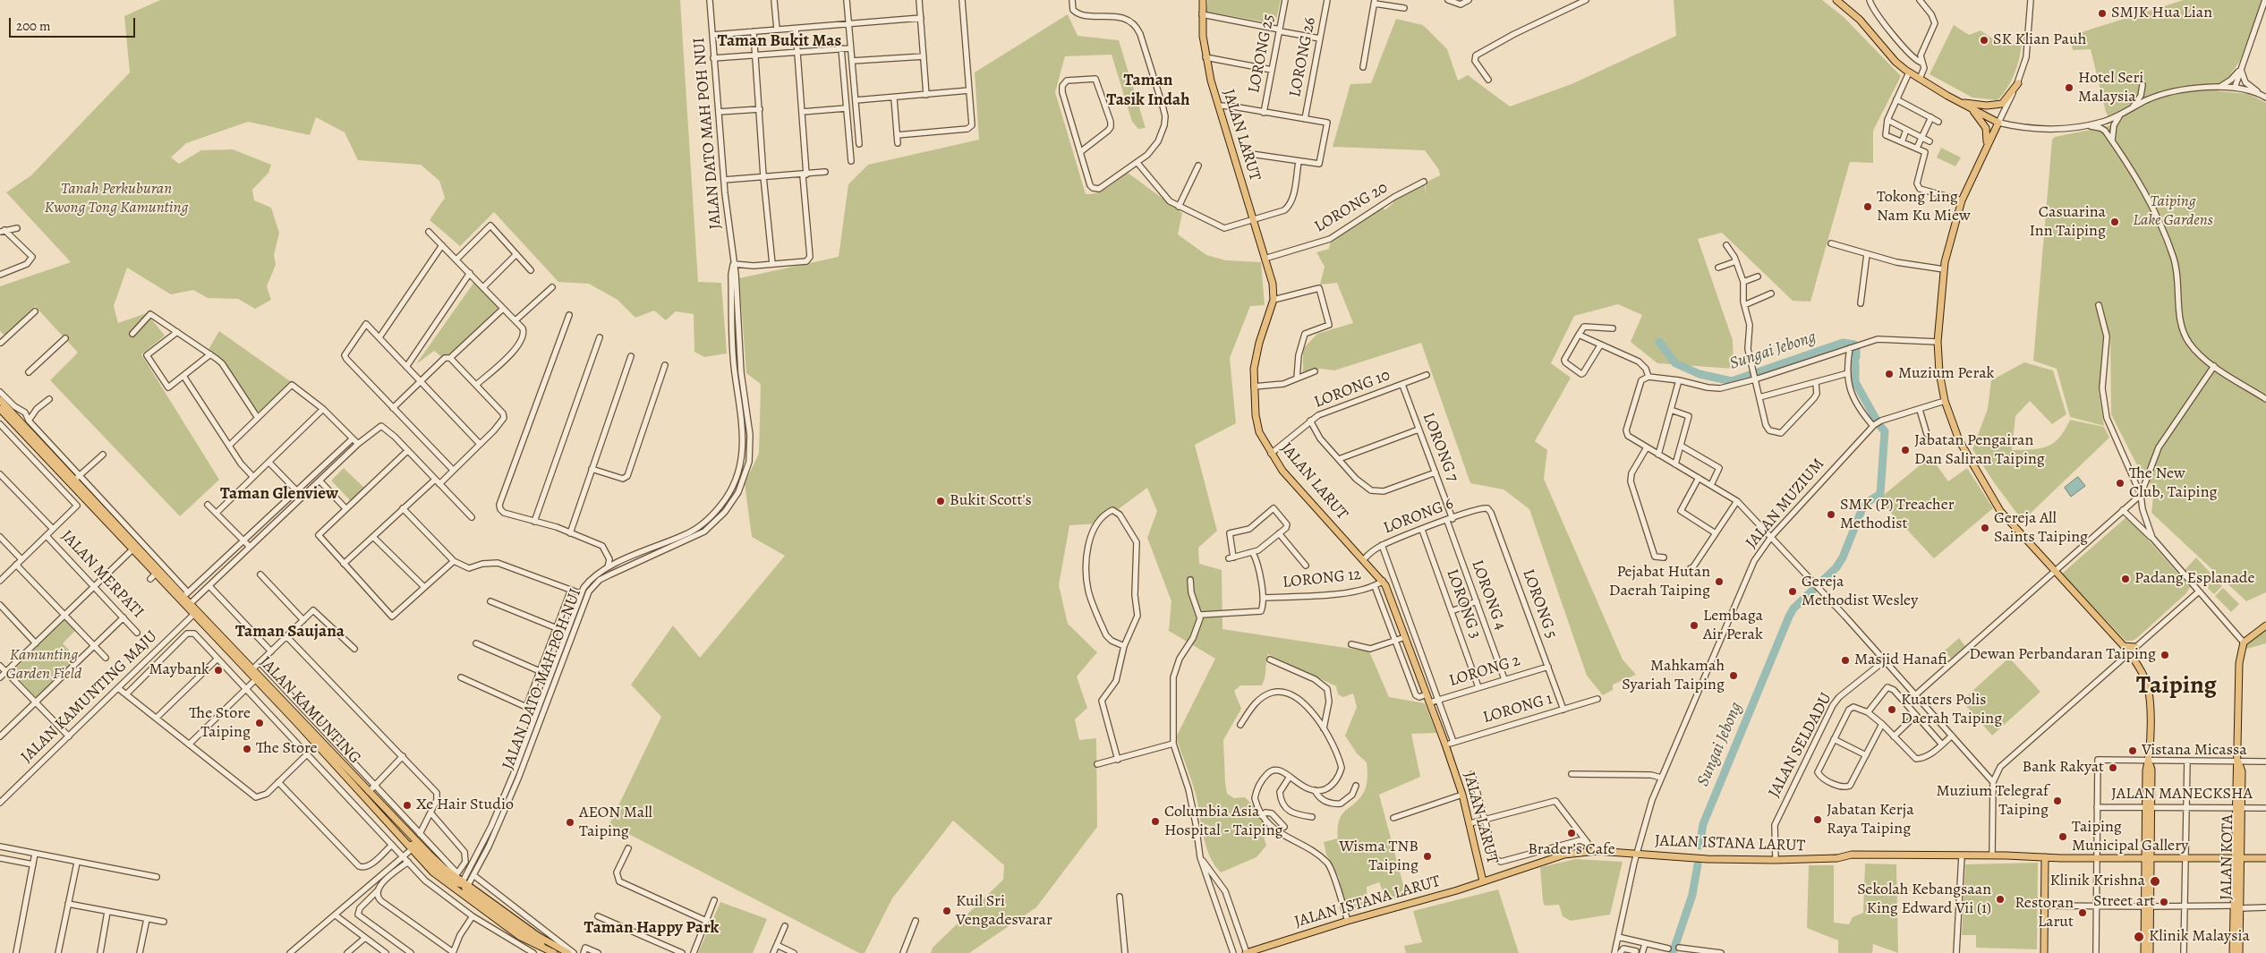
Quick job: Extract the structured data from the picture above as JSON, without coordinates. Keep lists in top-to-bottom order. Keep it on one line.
{"streets":{"main road":["JALAN LARUT","JALAN KAMUNTING","JALAN ISTANA LARUT","JALAN KOTA"],"street":["LORONG 25","LORONG 26","JALAN DATO MAH POH NUI","LORONG 20","LORONG 10","LORONG 7","JALAN MUZIUM","LORONG 6","JALAN MERPATI","LORONG 12","LORONG 4","LORONG 3","LORONG 5","LORONG 2","JALAN KAMUNTING MAJU","LORONG 1","JALAN SELDADU","JALAN MANECKSHA"]},"crossings":[["JALAN DATO MAH POH NUI","JALAN KAMUNTING"],["JALAN LARUT","LORONG 20"],["JALAN LARUT","LORONG 10"],["JALAN LARUT","LORONG 6"],["JALAN LARUT","LORONG 12"],["JALAN LARUT","LORONG 2"],["JALAN LARUT","LORONG 1"],["JALAN LARUT","JALAN ISTANA LARUT"],["LORONG 10","LORONG 7"],["LORONG 7","LORONG 6"],["LORONG 7","LORONG 4"],["JALAN MUZIUM","JALAN ISTANA LARUT"],["LORONG 6","LORONG 4"],["LORONG 6","LORONG 3"],["LORONG 6","LORONG 5"],["LORONG 4","LORONG 2"],["LORONG 3","LORONG 2"],["LORONG 5","LORONG 2"],["LORONG 5","LORONG 1"],["JALAN KAMUNTING MAJU","JALAN KAMUNTING"],["JALAN SELDADU","JALAN ISTANA LARUT"],["JALAN MANECKSHA","JALAN KOTA"],["JALAN ISTANA LARUT","JALAN KOTA"]],"districts":["Taman Bukit Mas","Taman Tasik Indah","Taman Glenview","Taman Saujana","Taiping","Taman Happy Park"],"water":["Sungai Jebong"],"parks":["Tanah Perkuburan Kwong Tong Kamunting","Taiping Lake Gardens","Kamunting Garden Field"],"places":["SMJK Hua Lian","SK Klian Pauh","Hotel Seri Malaysia","Tokong Ling Nam Ku Miew","Casuarina Inn Taiping","Muzium Perak","Jabatan Pengairan Dan Saliran Taiping","The New Club, Taiping","Bukit Scott's","SMK (P) Treacher Methodist","Gereja All Saints Taiping","Padang Esplanade","Pejabat Hutan Daerah Taiping","Gereja Methodist Wesley","Lembaga Air Perak","Dewan Perbandaran Taiping","Masjid Hanafi","Maybank","Mahkamah Syariah Taiping","Kuaters Polis Daerah Taiping","The Store Taiping","The Store","Vistana Micassa","Bank Rakyat","Muzium Telegraf Taiping","Xe Hair Studio","Jabatan Kerja Raya Taiping","Columbia Asia Hospital - Taiping","AEON Mall Taiping","Brader’s Cafe","Taiping Municipal Gallery","Wisma TNB Taiping","Klinik Krishna","Sekolah Kebangsaan King Edward Vii (1)","Street art","Kuil Sri Vengadesvarar","Restoran Larut","Klinik Malaysia"],"scale_bar":"200 m"}
